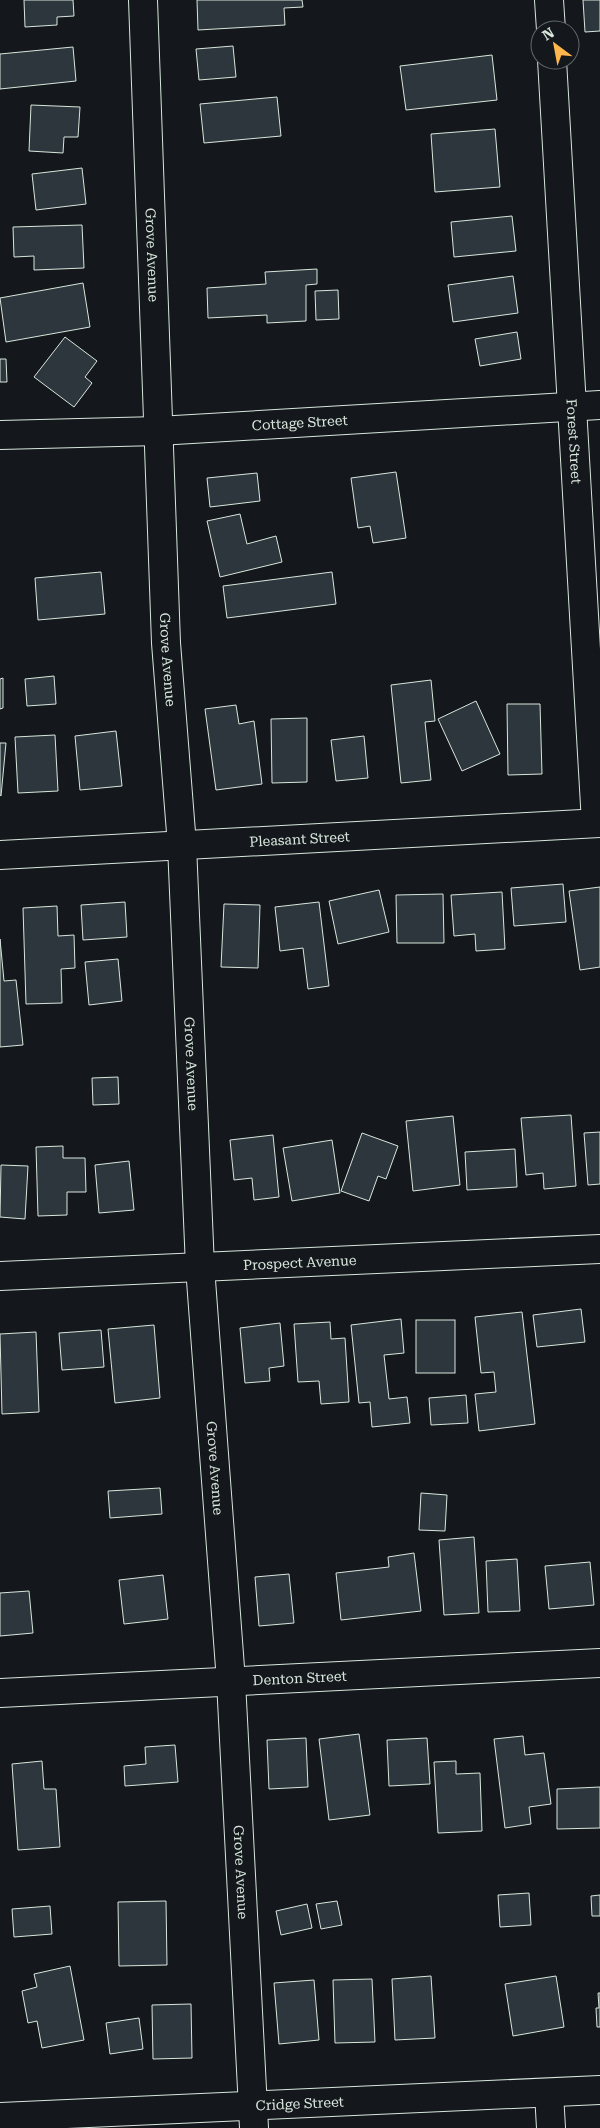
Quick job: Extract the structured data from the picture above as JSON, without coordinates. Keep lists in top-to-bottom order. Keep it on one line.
{"streets":{"street":["Grove Avenue","Cottage Street","Forest Street","Pleasant Street","Prospect Avenue","Denton Street","Cridge Street"]},"crossings":[["Grove Avenue","Cottage Street"],["Grove Avenue","Pleasant Street"],["Grove Avenue","Prospect Avenue"],["Grove Avenue","Denton Street"],["Grove Avenue","Cridge Street"],["Cottage Street","Forest Street"],["Forest Street","Pleasant Street"]],"north":"top left"}
